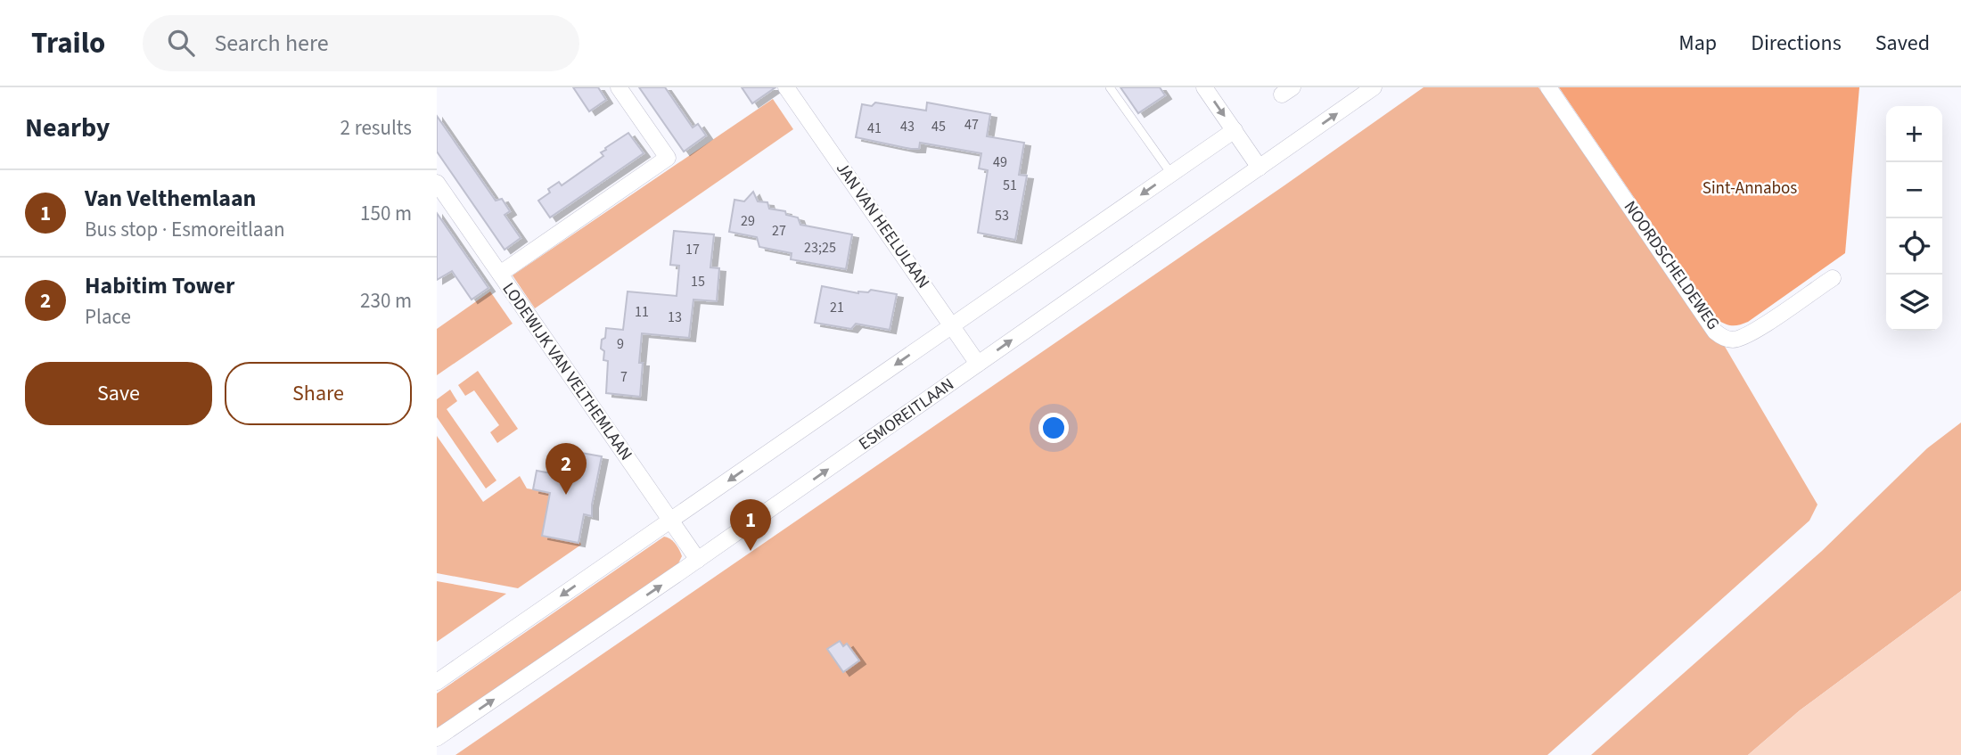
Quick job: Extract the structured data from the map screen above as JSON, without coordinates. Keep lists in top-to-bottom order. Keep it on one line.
{"streets":{"street":["JAN VAN HEELULAAN","NOORDSCHELDEWEG","LODEWIJK VAN VELTHEMLAAN","ESMOREITLAAN"]},"crossings":[["JAN VAN HEELULAAN","ESMOREITLAAN"],["LODEWIJK VAN VELTHEMLAAN","ESMOREITLAAN"]],"parks":["Sint-Annabos"],"house_numbers":["47","43","45","41","49","51","53","29","27","23;25","17","15","21","11","13","9","7"],"page":{"header":"Trailo","search":"Search here","nav":["Map","Directions","Saved"],"heading":["Nearby","2 results"],"map_buttons":["+","−"],"list":[{"mark":"1","name":"Van Velthemlaan","note":"Bus stop · Esmoreitlaan","value":"150 m"},{"mark":"2","name":"Habitim Tower","note":"Place","value":"230 m"}],"buttons":["Save","Share"],"pins":["2","1"]}}
